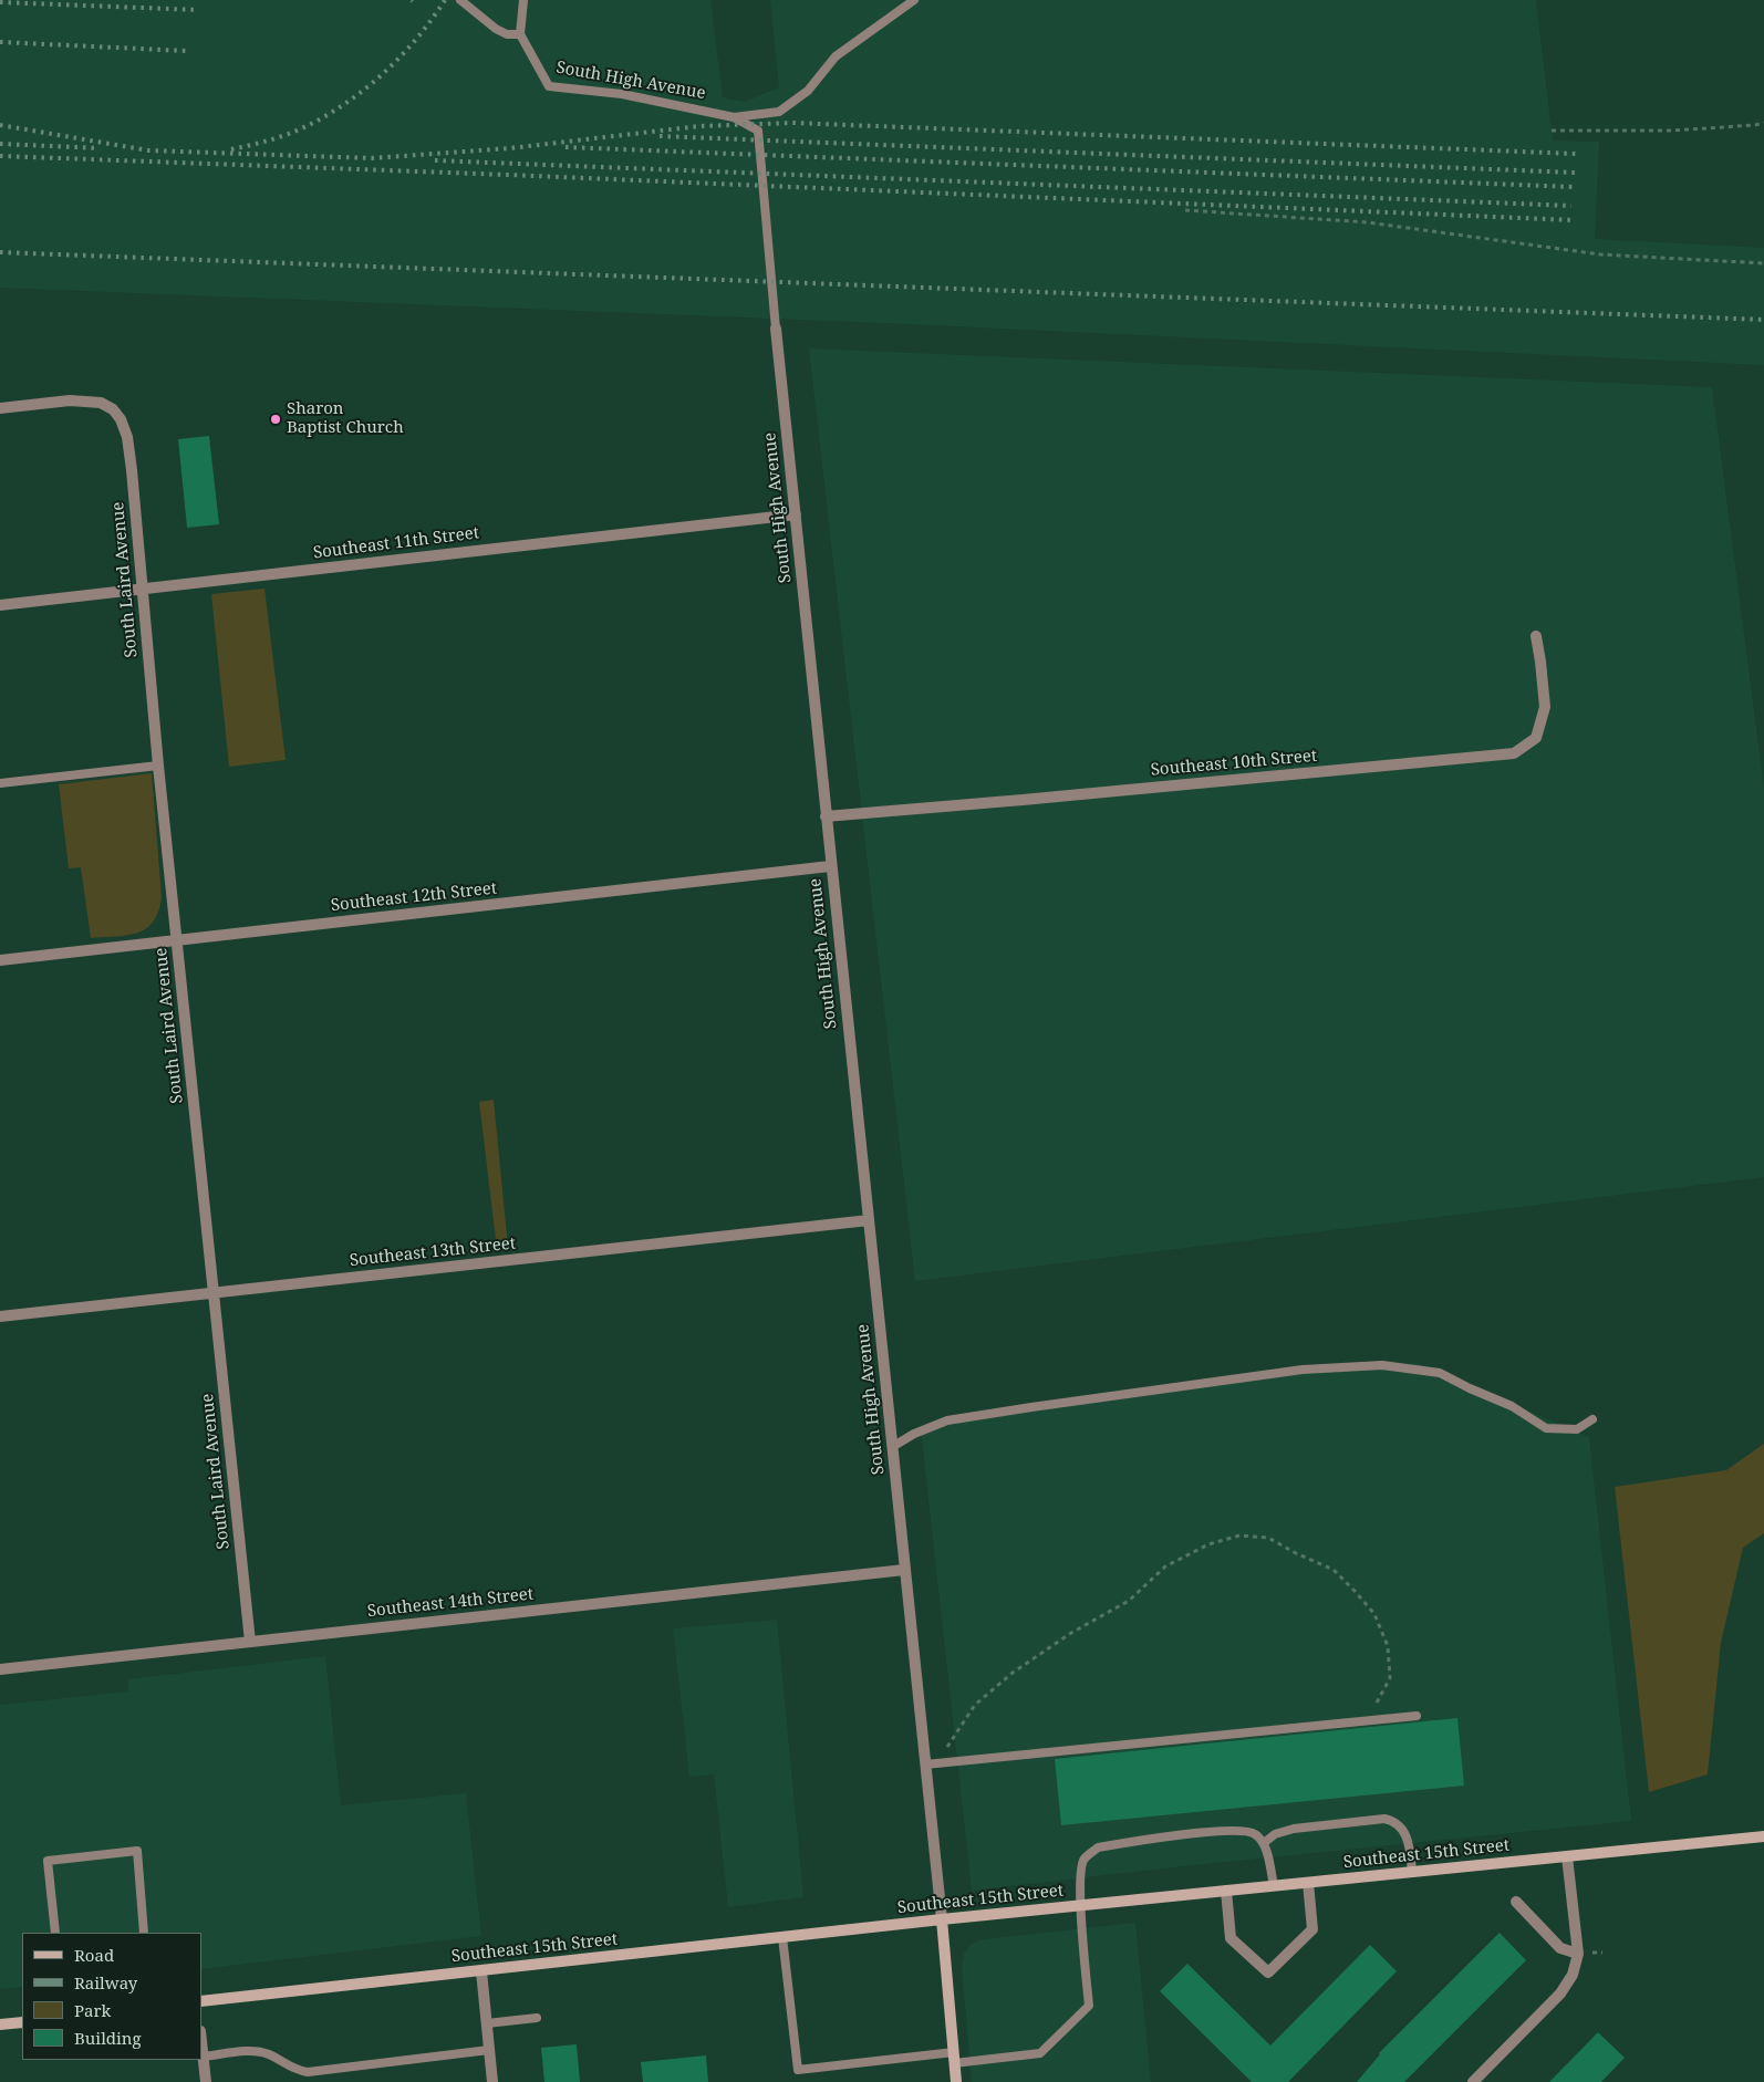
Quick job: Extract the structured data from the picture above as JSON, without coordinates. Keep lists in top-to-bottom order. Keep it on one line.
{"streets":{"main road":["South High Avenue","Southeast 15th Street"],"street":["Southeast 11th Street","South Laird Avenue","Southeast 10th Street","Southeast 12th Street","Southeast 13th Street","Southeast 14th Street"]},"crossings":[["South High Avenue","Southeast 11th Street"],["South High Avenue","Southeast 10th Street"],["South High Avenue","Southeast 12th Street"],["South High Avenue","Southeast 13th Street"],["South High Avenue","Southeast 14th Street"],["South High Avenue","Southeast 15th Street"],["Southeast 11th Street","South Laird Avenue"],["South Laird Avenue","Southeast 12th Street"],["South Laird Avenue","Southeast 13th Street"],["South Laird Avenue","Southeast 14th Street"]],"places":["Sharon Baptist Church"],"legend":["Road","Railway","Park","Building"]}
